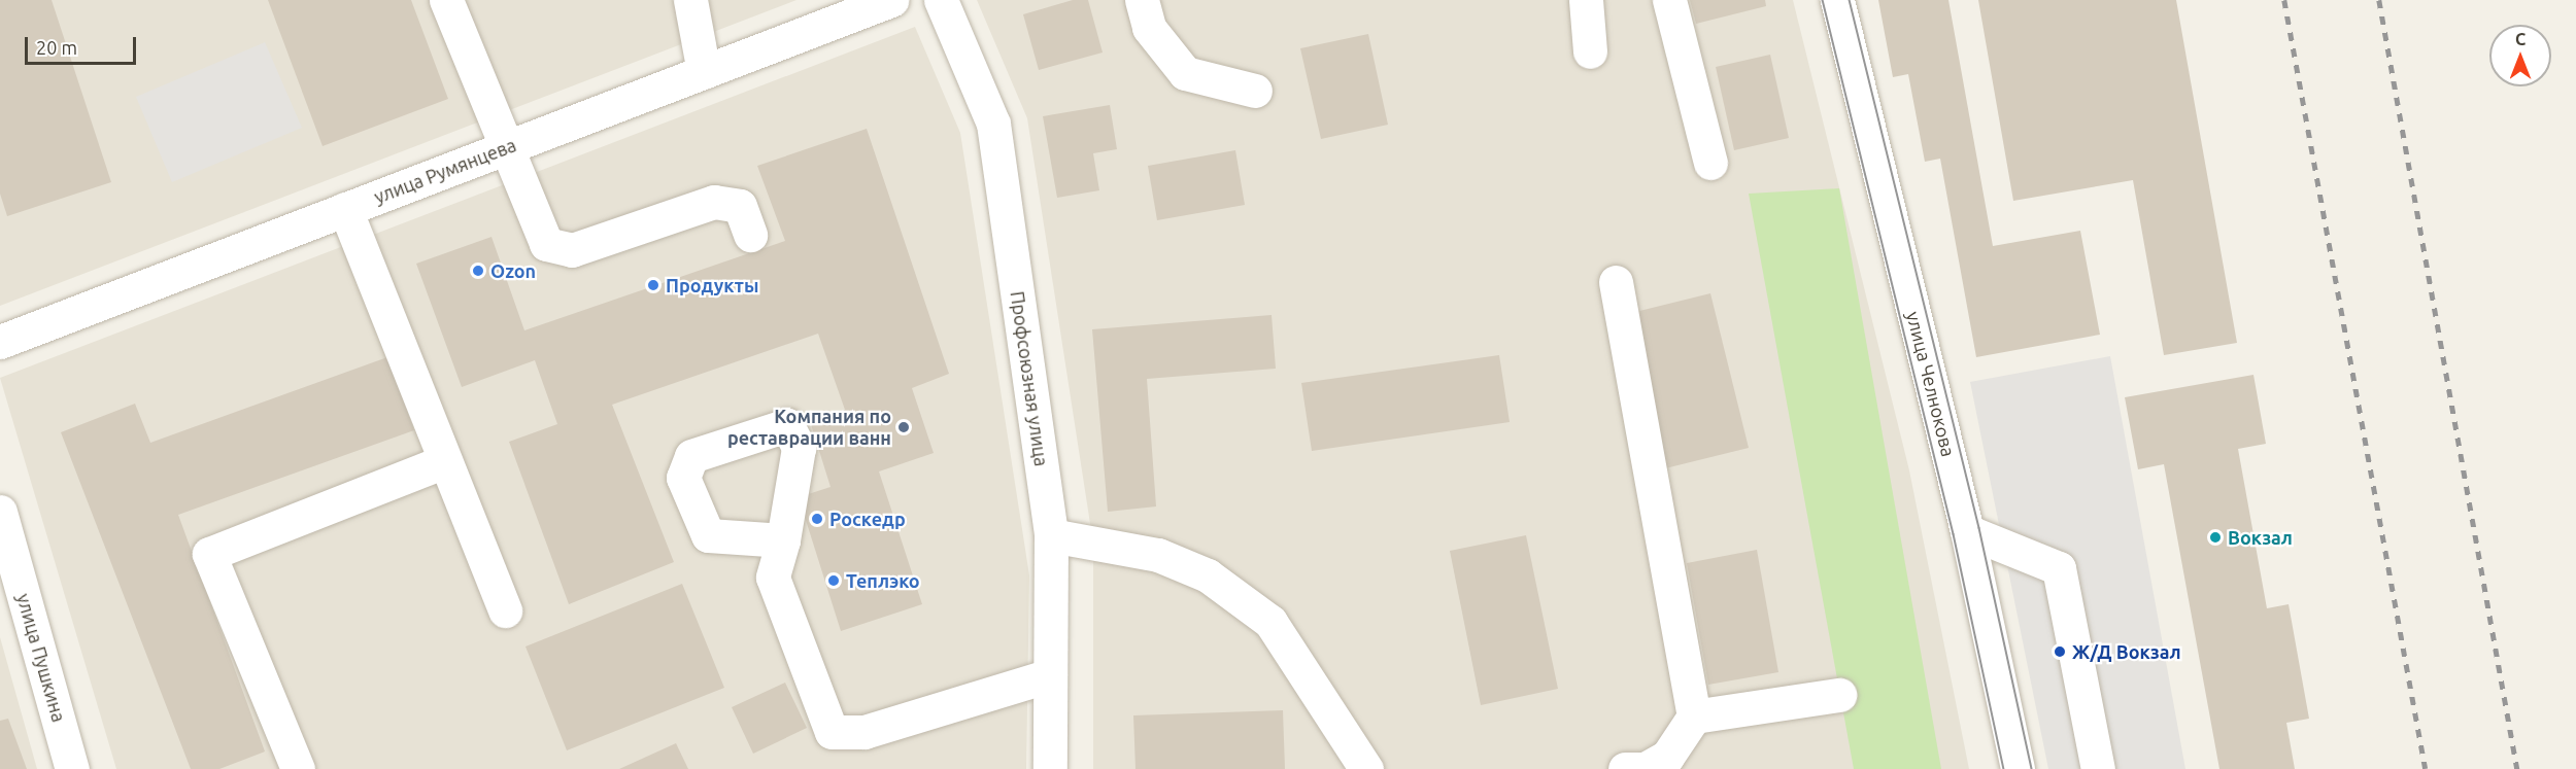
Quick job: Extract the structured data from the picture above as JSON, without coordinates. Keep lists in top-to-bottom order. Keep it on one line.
{"streets":{"street":["улица Румянцева","Профсоюзная улица","улица Челнокова","улица Пушкина"]},"places":["Ozon","Продукты","Компания по реставрации ванн","Роскедр","Вокзал","Теплэко","Ж/Д Вокзал"],"scale_bar":"20 m","north":"top"}
